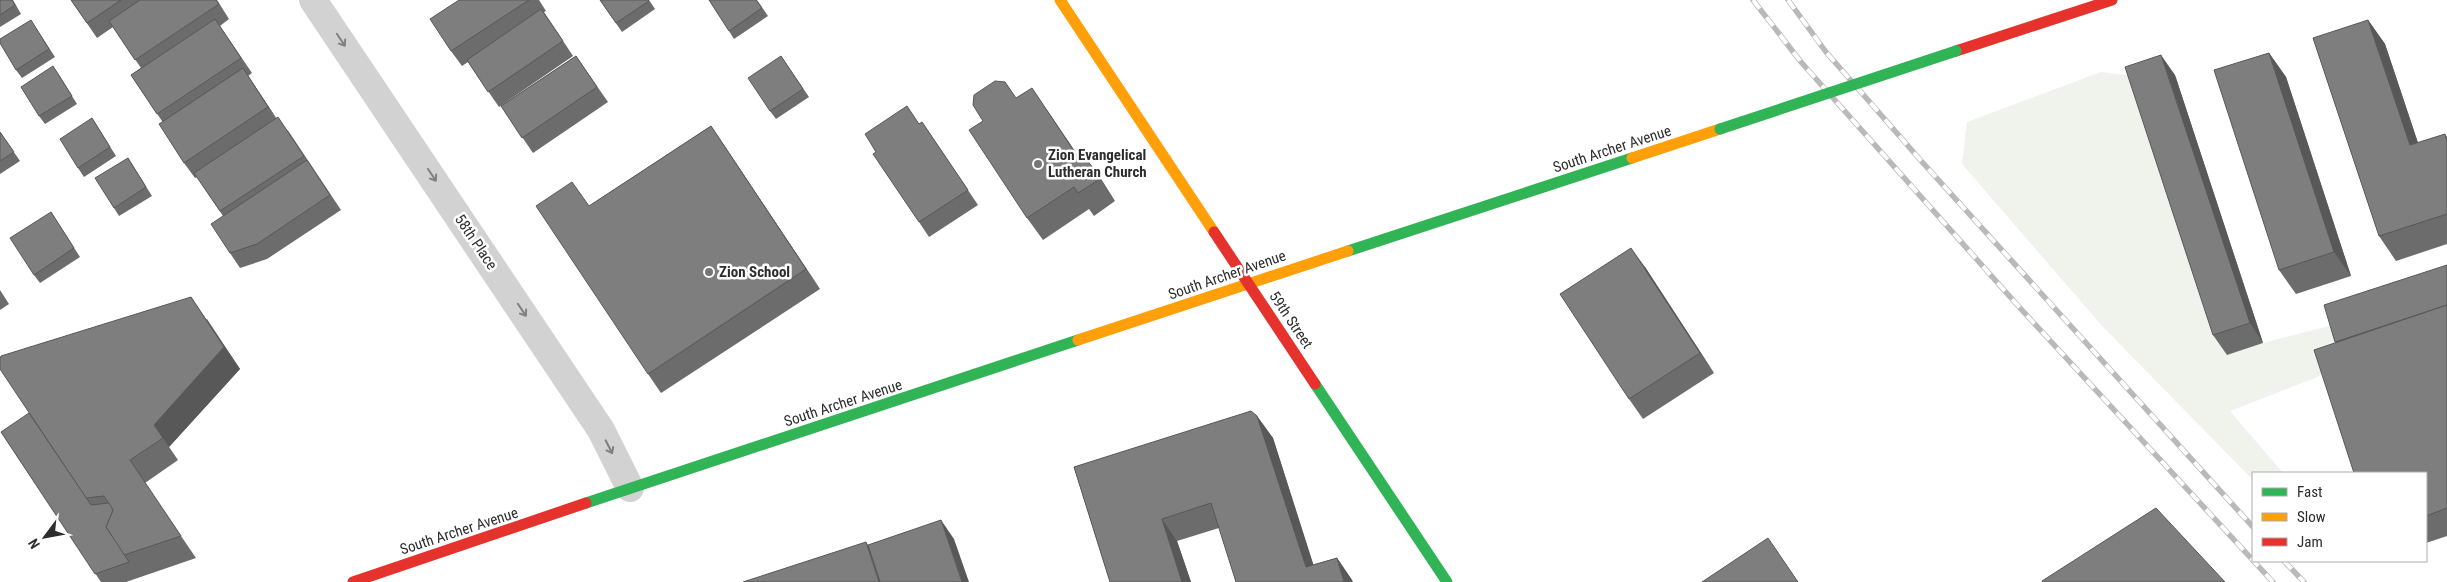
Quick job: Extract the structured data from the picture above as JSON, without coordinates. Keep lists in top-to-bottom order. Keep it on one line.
{"streets":{"main road":["South Archer Avenue","59th Street"],"street":["58th Place"]},"crossings":[["South Archer Avenue","58th Place"],["South Archer Avenue","59th Street"]],"one_way":["58th Place"],"places":["Zion Evangelical Lutheran Church","Zion School"],"legend":["Fast","Slow","Jam"],"north":"bottom left"}
